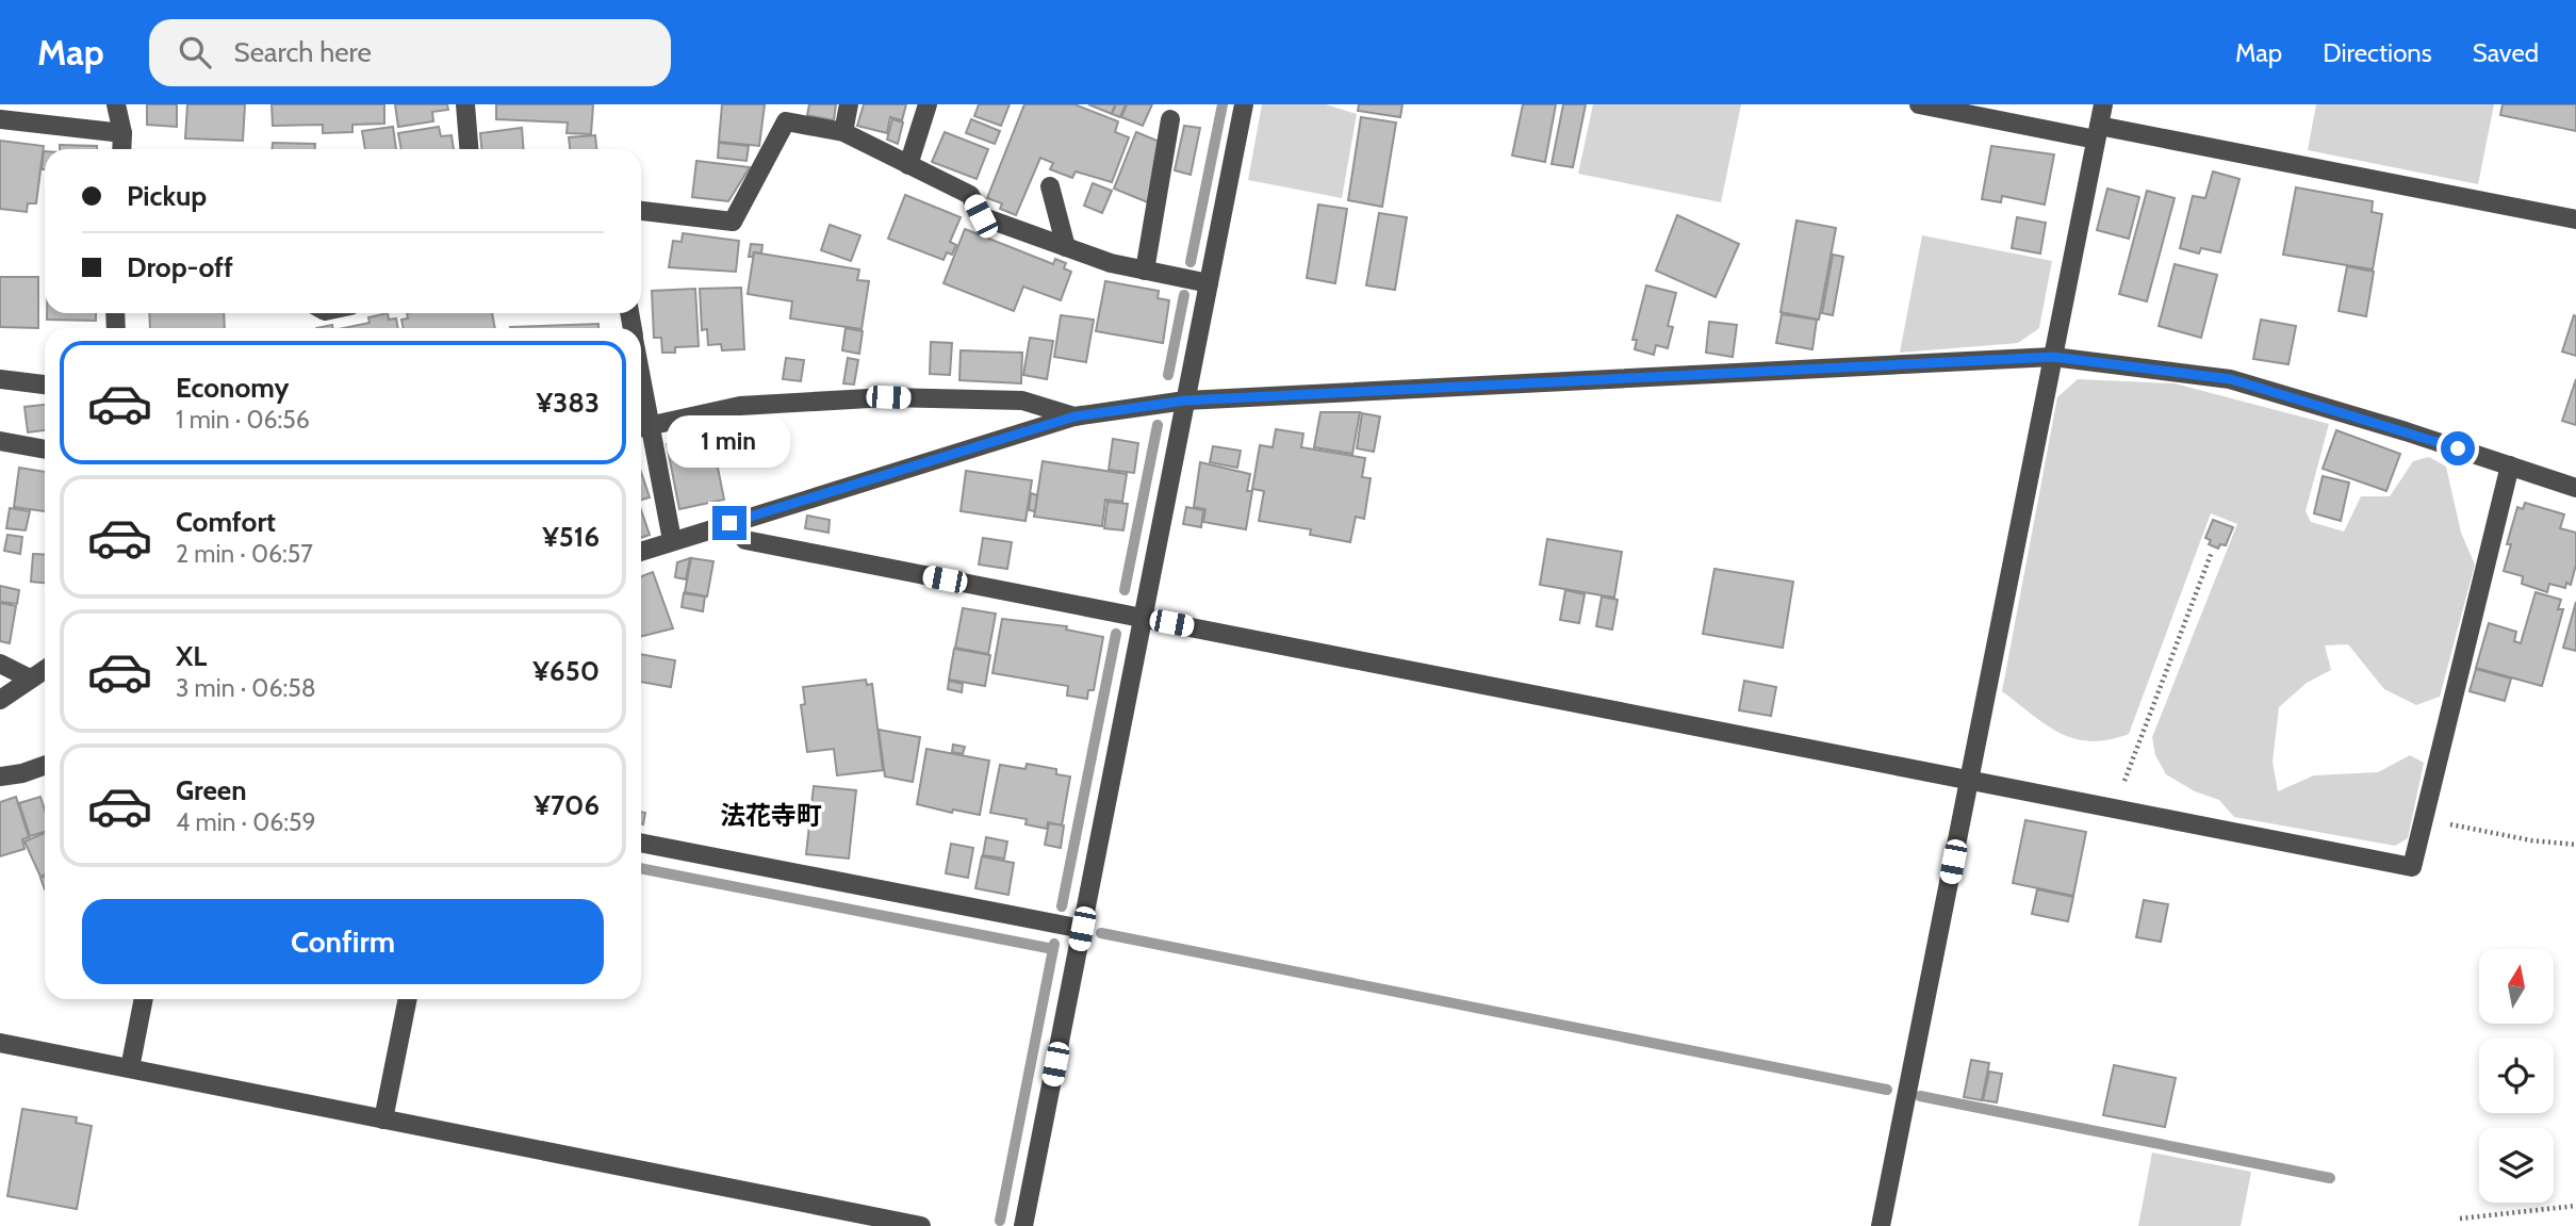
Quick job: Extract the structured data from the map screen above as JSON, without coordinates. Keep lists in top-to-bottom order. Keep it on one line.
{"districts":["法花寺町"],"north":"top","page":{"header":"Map","search":"Search here","nav":["Map","Directions","Saved"],"banner":["Pickup","Drop-off"],"list":[{"name":"Economy","note":"1 min · 06:56","value":"¥383"},{"name":"Comfort","note":"2 min · 06:57","value":"¥516"},{"name":"XL","note":"3 min · 06:58","value":"¥650"},{"name":"Green","note":"4 min · 06:59","value":"¥706"}],"bubble":"1 min","buttons":"Confirm"}}
